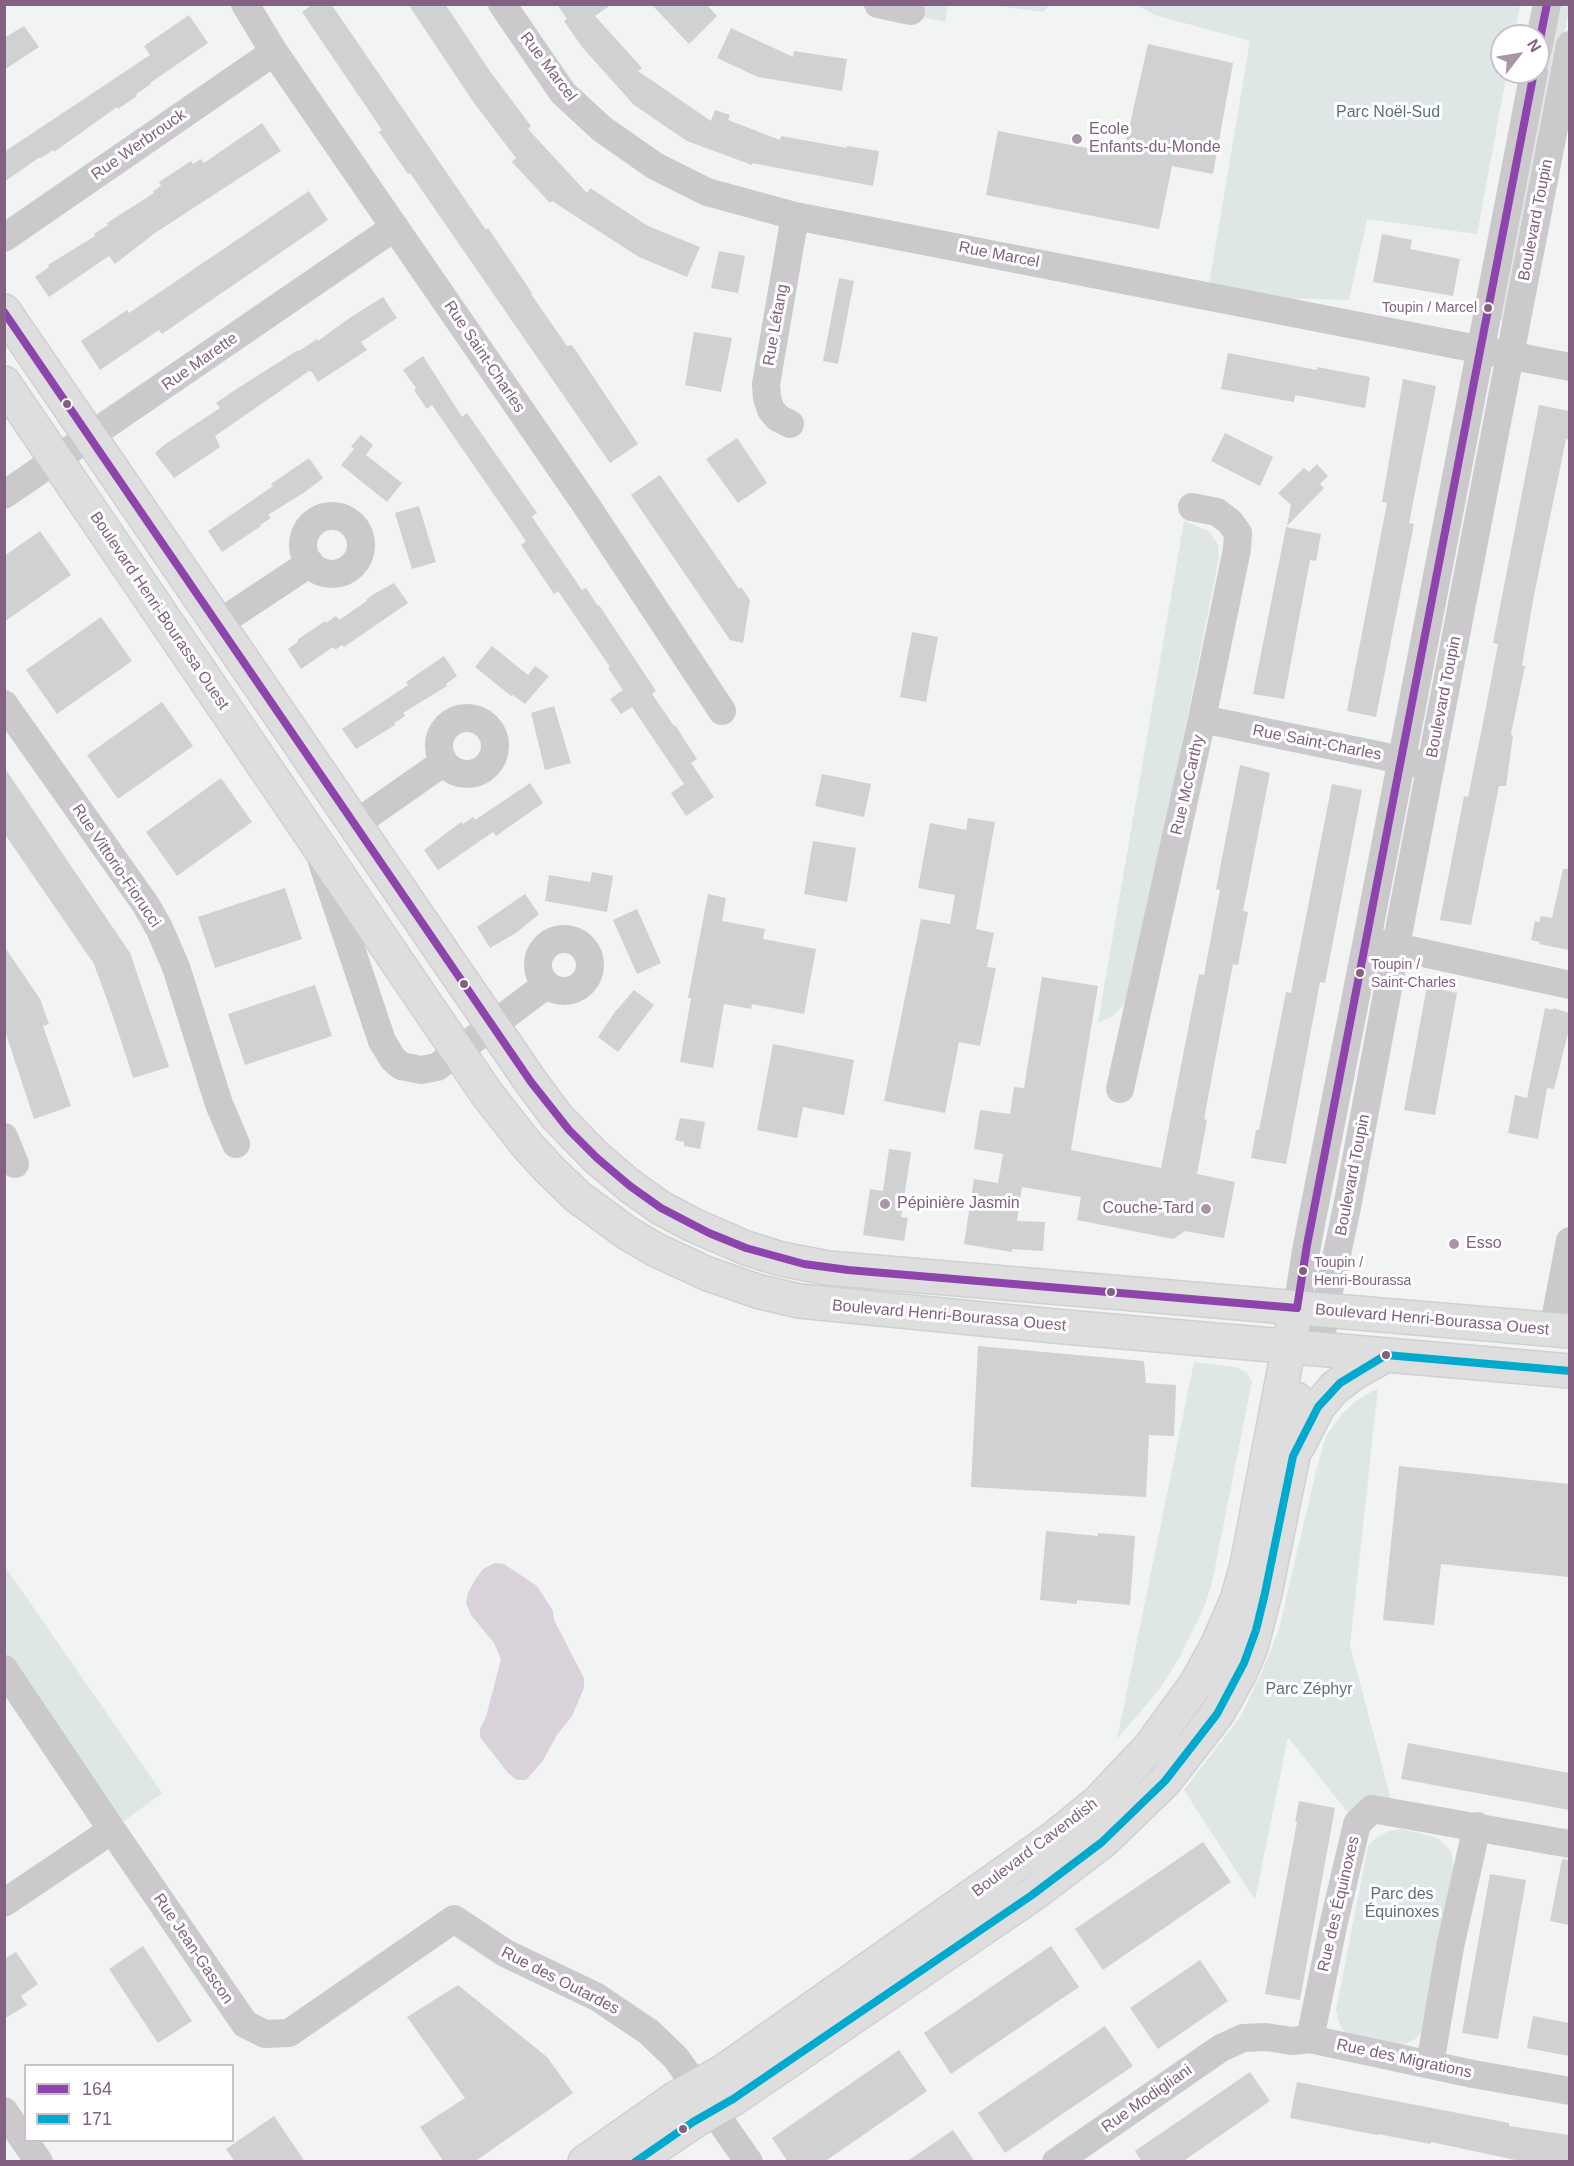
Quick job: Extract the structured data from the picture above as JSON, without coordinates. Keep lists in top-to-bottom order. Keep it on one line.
{"streets":{"main road":["Boulevard Toupin","Boulevard Henri-Bourassa Ouest","Boulevard Cavendish"],"street":["Rue Marcel","Rue Werbrouck","Rue Létang","Rue Saint-Charles","Rue Marette","Rue McCarthy","Rue Vittorio-Fiorucci","Rue des Équinoxes","Rue Jean-Gascon","Rue des Outardes","Rue des Migrations","Rue Modigliani"]},"crossings":[["Rue Marcel","Boulevard Toupin"],["Rue Marcel","Rue Létang"],["Rue Werbrouck","Rue Saint-Charles"],["Boulevard Toupin","Rue Saint-Charles"],["Boulevard Toupin","Boulevard Henri-Bourassa Ouest"],["Boulevard Toupin","Boulevard Cavendish"],["Rue Saint-Charles","Rue Marette"],["Rue Saint-Charles","Rue McCarthy"],["Rue Marette","Boulevard Henri-Bourassa Ouest"],["Boulevard Henri-Bourassa Ouest","Boulevard Cavendish"],["Boulevard Cavendish","Rue des Outardes"],["Rue des Équinoxes","Rue des Migrations"],["Rue Jean-Gascon","Rue des Outardes"],["Rue des Migrations","Rue Modigliani"]],"parks":["Parc Noël-Sud","Parc Zéphyr","Parc des Équinoxes"],"places":["Ecole Enfants-du-Monde","Toupin / Marcel","Toupin / Saint-Charles","Pépinière Jasmin","Couche-Tard","Esso","Toupin / Henri-Bourassa"],"lines":["transit line 164","transit line 171"],"legend":["164","171"],"north":"top right"}
